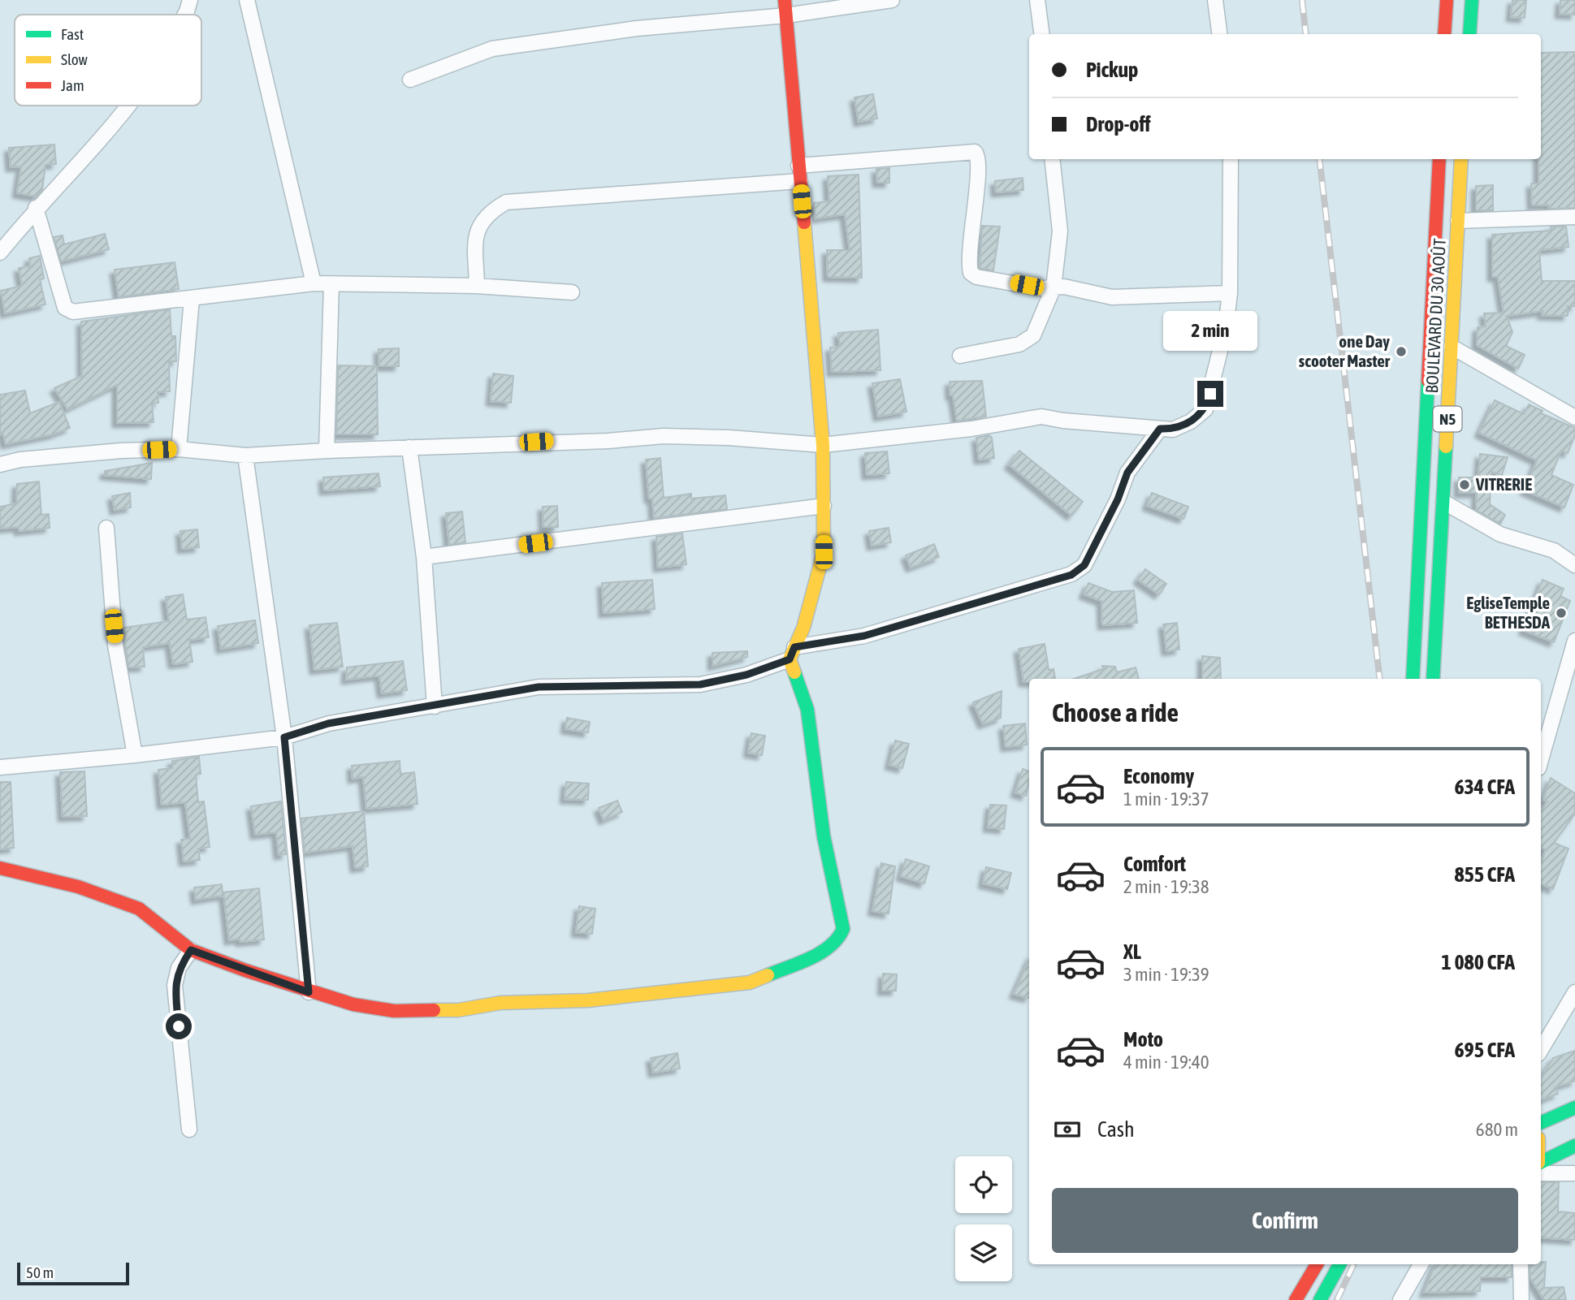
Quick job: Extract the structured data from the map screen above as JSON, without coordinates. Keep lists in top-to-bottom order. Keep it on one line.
{"streets":{"main road":["BOULEVARD DU 30 AOÛT","N5"]},"places":["one Day scooter Master","VITRERIE","EgliseTemple BETHESDA"],"legend":["Fast","Slow","Jam"],"scale_bar":"50 m","page":{"banner":["Pickup","Drop-off"],"bubble":"2 min","heading":"Choose a ride","list":[{"name":"Economy","note":"1 min · 19:37","value":"634 CFA"},{"name":"Comfort","note":"2 min · 19:38","value":"855 CFA"},{"name":"XL","note":"3 min · 19:39","value":"1 080 CFA"},{"name":"Moto","note":"4 min · 19:40","value":"695 CFA"}],"pay":["Cash","680 m"],"buttons":"Confirm","scale":"50 m"}}
